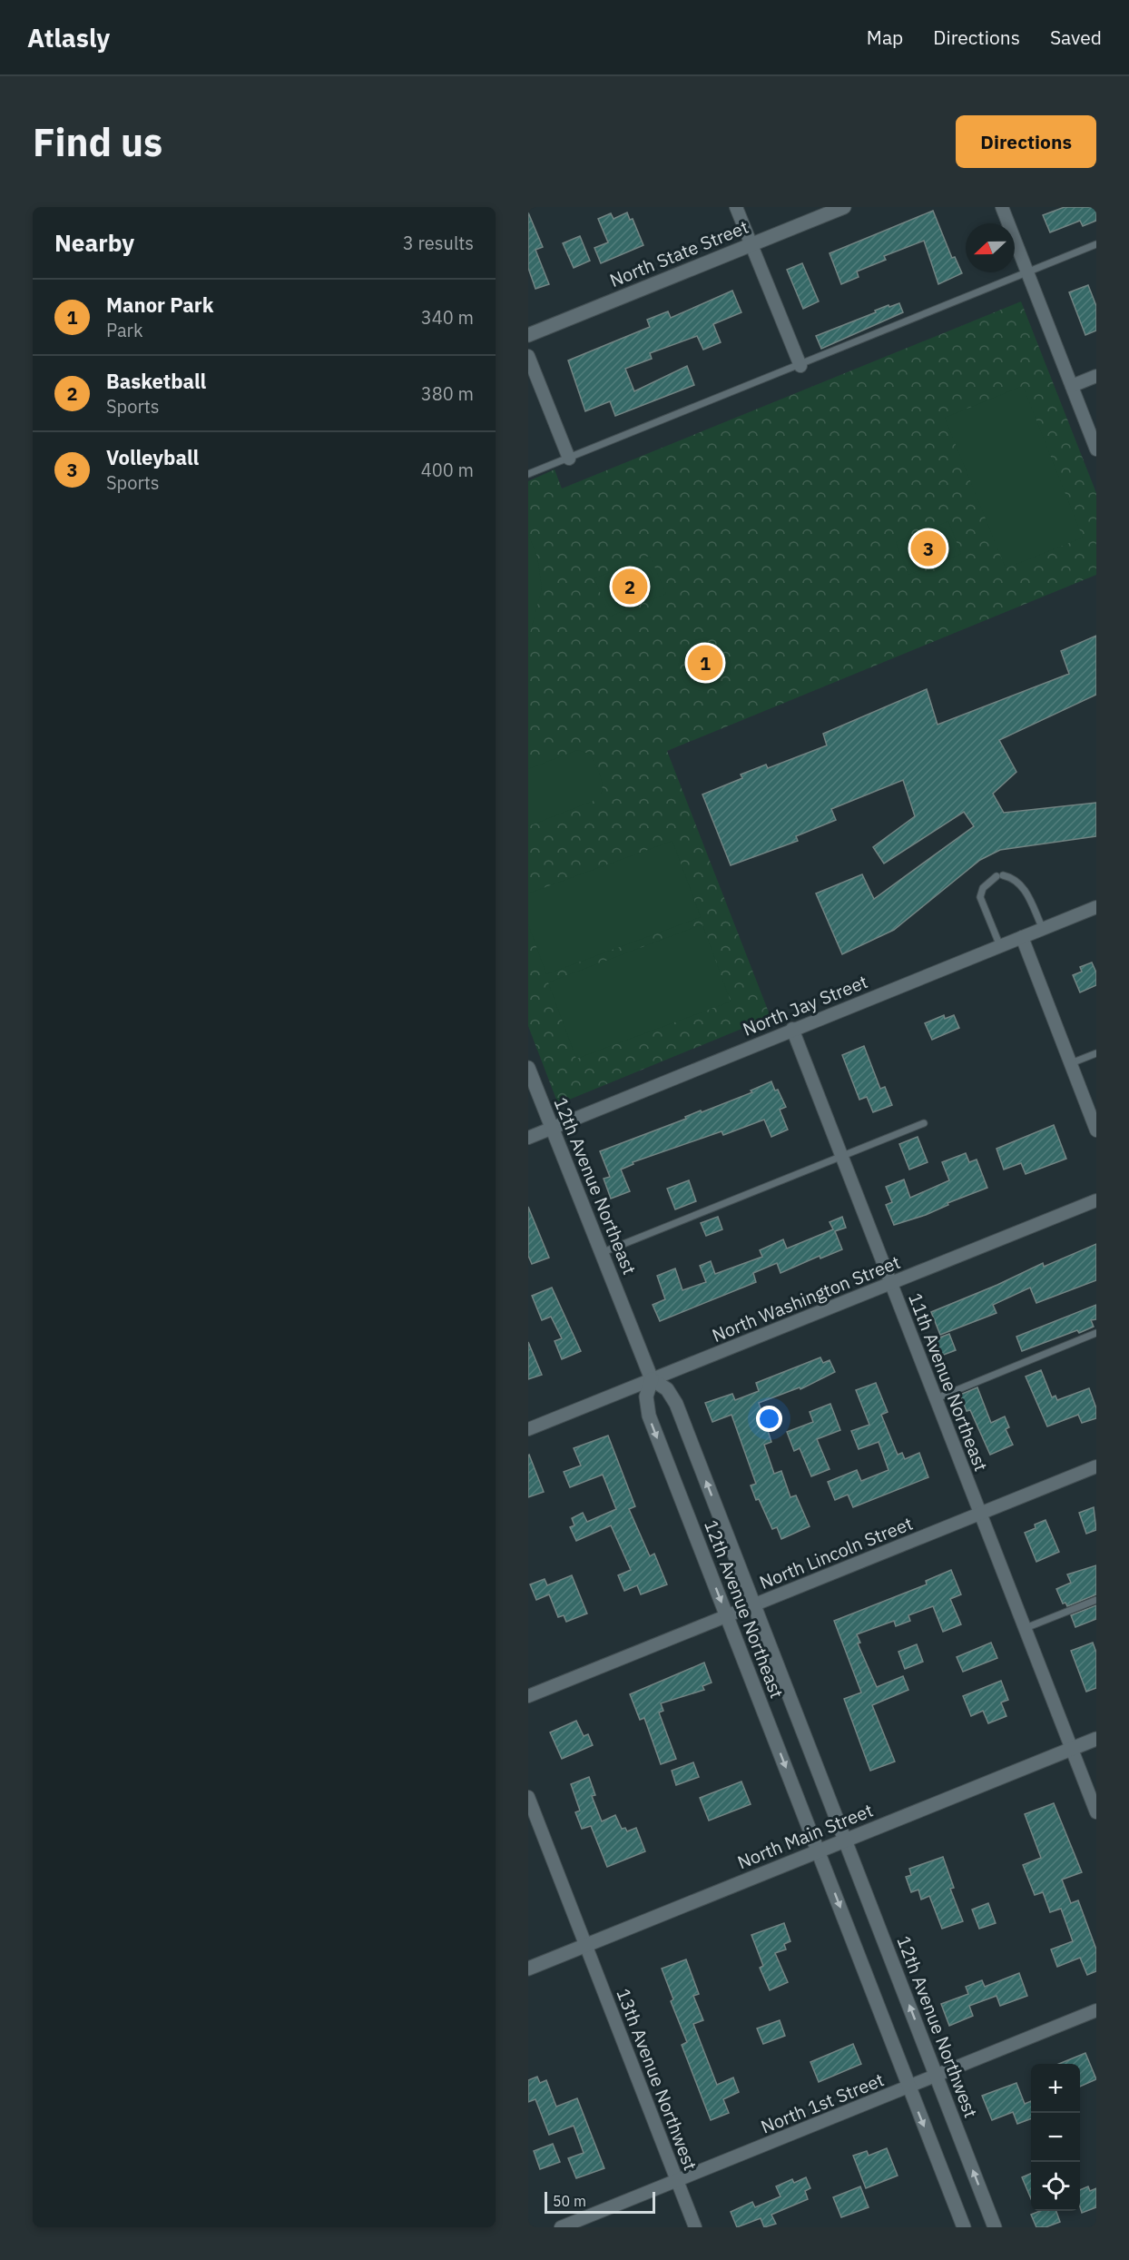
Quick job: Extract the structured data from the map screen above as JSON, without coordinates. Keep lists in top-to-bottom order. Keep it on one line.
{"streets":{"street":["North State Street","North Jay Street","12th Avenue Northeast","North Washington Street","11th Avenue Northeast","North Lincoln Street","North Main Street","12th Avenue Northwest","13th Avenue Northwest","North 1st Street"]},"crossings":[["North Jay Street","12th Avenue Northeast"],["North Jay Street","11th Avenue Northeast"],["12th Avenue Northeast","North Washington Street"],["12th Avenue Northeast","North Lincoln Street"],["12th Avenue Northeast","North Main Street"],["12th Avenue Northeast","12th Avenue Northwest"],["North Washington Street","11th Avenue Northeast"],["11th Avenue Northeast","North Lincoln Street"],["11th Avenue Northeast","North Main Street"],["North Main Street","12th Avenue Northwest"],["North Main Street","13th Avenue Northwest"],["12th Avenue Northwest","North 1st Street"],["13th Avenue Northwest","North 1st Street"]],"scale_bar":"50 m","north":"left","page":{"header":"Atlasly","nav":["Map","Directions","Saved"],"buttons":"Directions","title":"Find us","heading":["Nearby","3 results"],"list":[{"mark":"1","name":"Manor Park","note":"Park","value":"340 m"},{"mark":"2","name":"Basketball","note":"Sports","value":"380 m"},{"mark":"3","name":"Volleyball","note":"Sports","value":"400 m"}],"pins":["3","2","1"],"map_buttons":["+","−"],"scale":"50 m"}}
